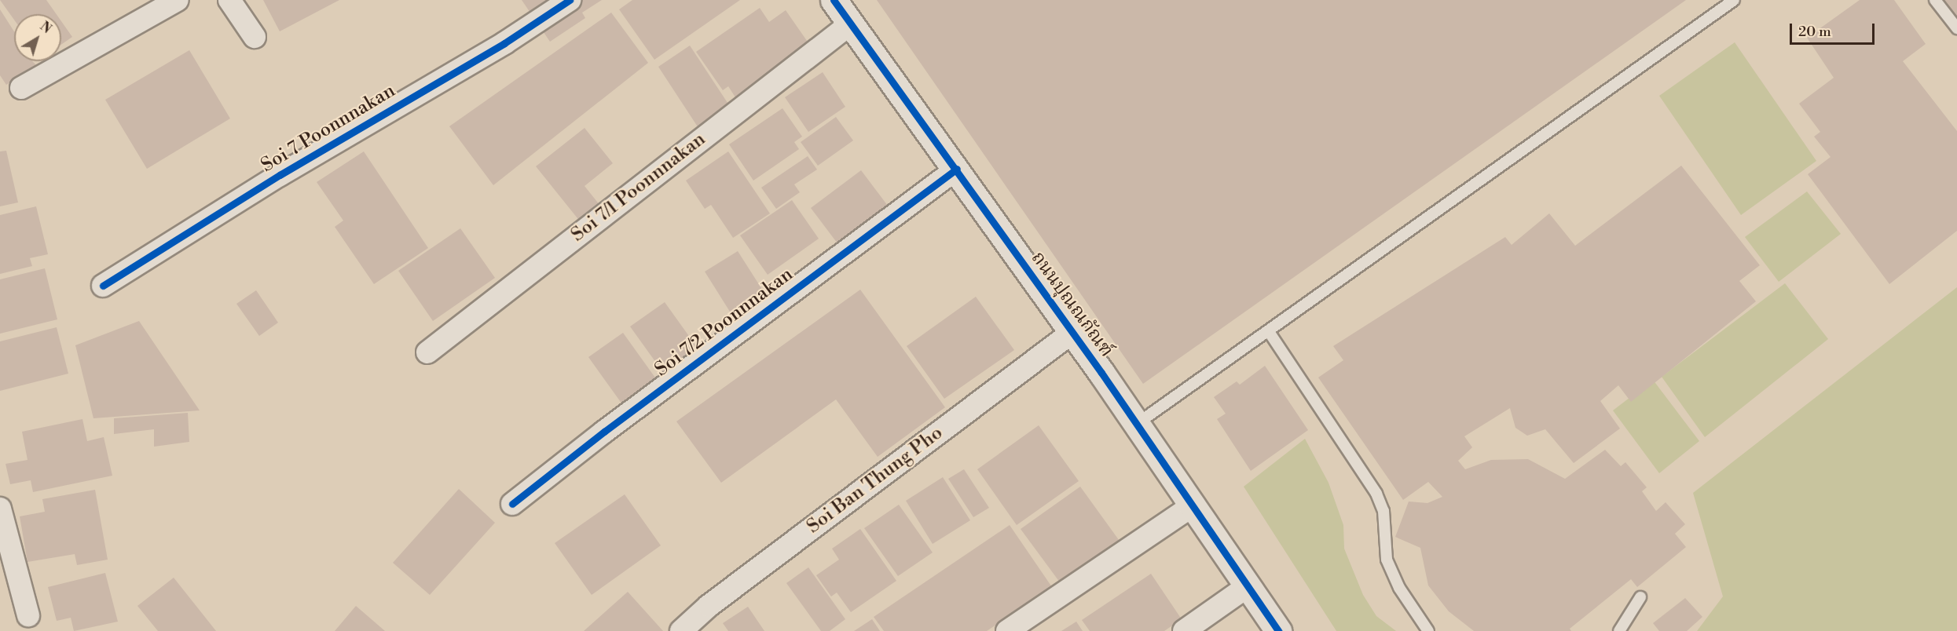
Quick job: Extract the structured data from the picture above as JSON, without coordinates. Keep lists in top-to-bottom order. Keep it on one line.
{"streets":{"street":["Soi 7 Poonnnakan","Soi 7/1 Poonnnakan","ถนนปุณณกัณฑ์","Soi 7/2 Poonnnakan","Soi Ban Thung Pho"]},"crossings":[["Soi 7/1 Poonnnakan","ถนนปุณณกัณฑ์"],["ถนนปุณณกัณฑ์","Soi 7/2 Poonnnakan"],["ถนนปุณณกัณฑ์","Soi Ban Thung Pho"]],"scale_bar":"20 m","north":"top right"}
